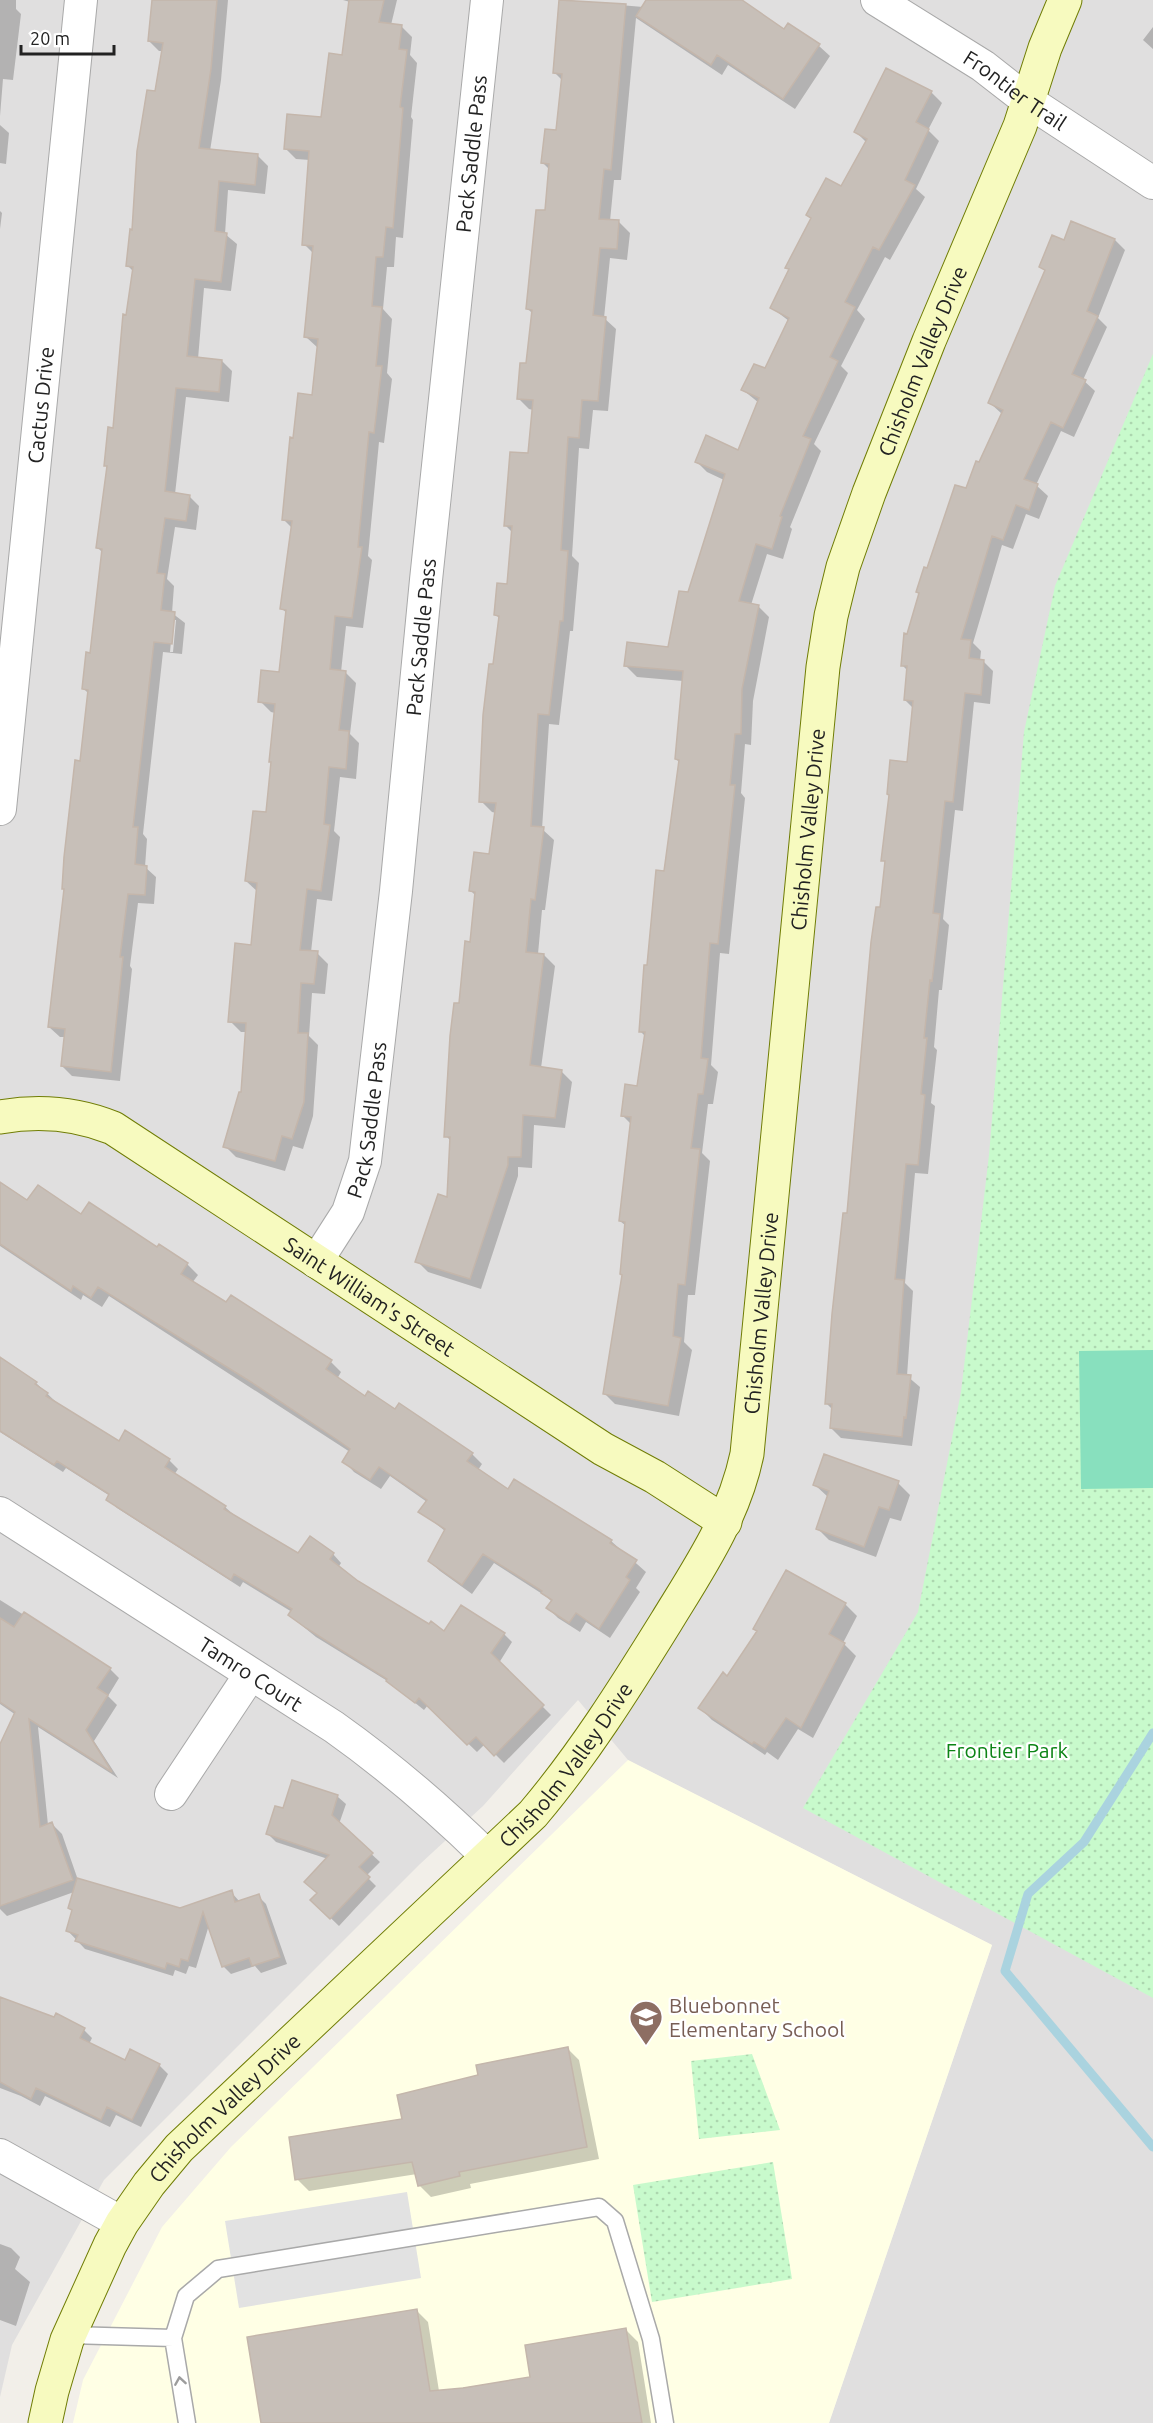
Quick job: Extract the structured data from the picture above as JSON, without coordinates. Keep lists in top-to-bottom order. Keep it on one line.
{"streets":{"street":["Frontier Trail","Pack Saddle Pass","Chisholm Valley Drive","Cactus Drive","Saint William's Street","Tamro Court"]},"crossings":[["Frontier Trail","Chisholm Valley Drive"],["Pack Saddle Pass","Saint William's Street"],["Chisholm Valley Drive","Saint William's Street"],["Chisholm Valley Drive","Tamro Court"]],"parks":["Frontier Park"],"places":{"school or university":["Bluebonnet Elementary School"]},"scale_bar":"20 m"}
